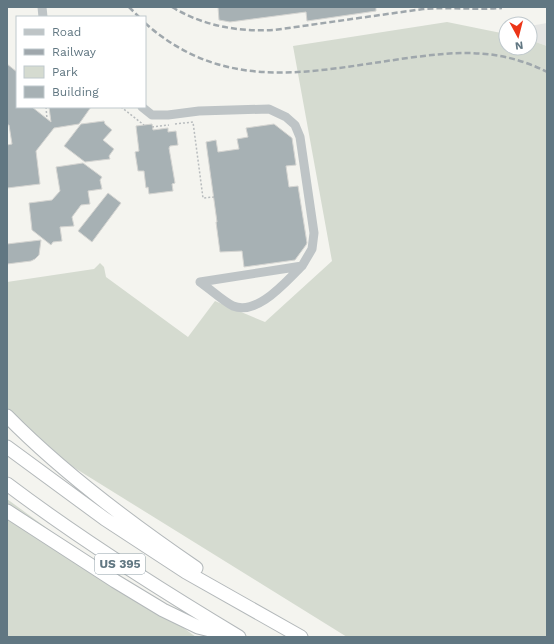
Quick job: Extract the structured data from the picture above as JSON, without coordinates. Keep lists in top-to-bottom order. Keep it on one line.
{"streets":{"highway":["US 395"]},"legend":["Road","Railway","Park","Building"],"north":"bottom"}
